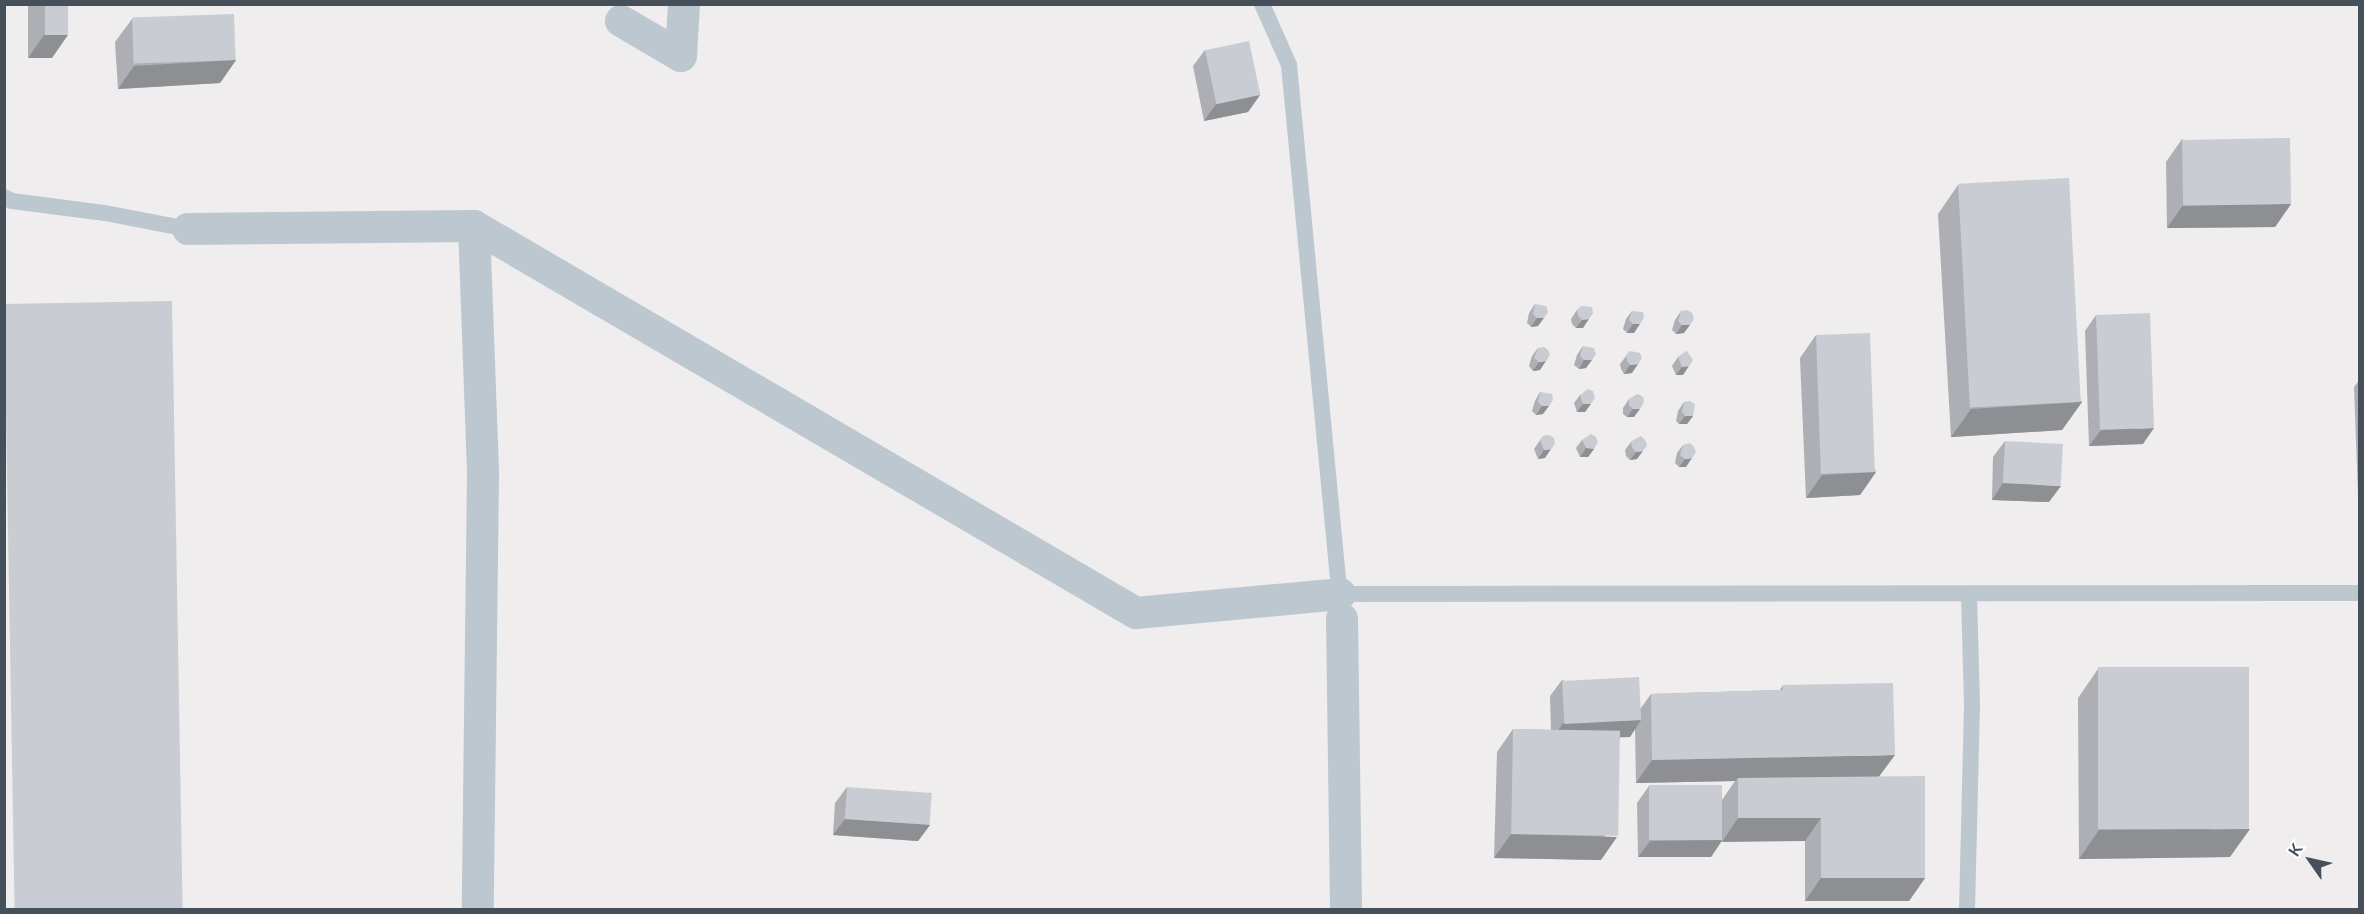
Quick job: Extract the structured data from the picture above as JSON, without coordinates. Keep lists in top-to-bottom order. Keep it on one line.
{"north":"top left"}
